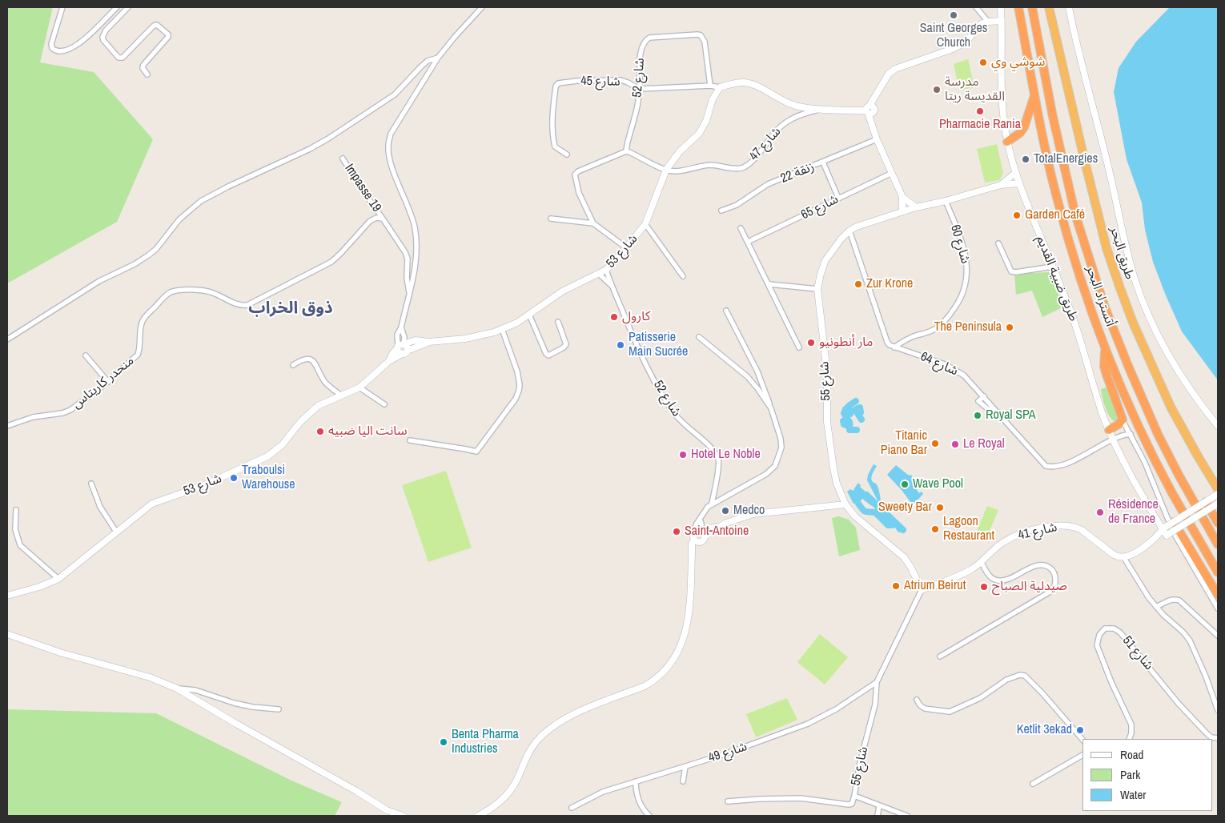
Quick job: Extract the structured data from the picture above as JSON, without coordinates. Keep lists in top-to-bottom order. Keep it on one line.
{"streets":{"highway":["طريق البحر","أتستراد البحر"],"street":["شارع 52","شارع 45","شارع 47","زنقة 22","Impasse 19","شارع 65","شارع 60","شارع 53","طريق ضبية القديم","شارع 64","شارع 55","منحدر كاريتاس","شارع 41","شارع 51","شارع 49"]},"crossings":[["شارع 52","شارع 45"],["شارع 52","شارع 53"],["شارع 45","شارع 53"],["شارع 47","شارع 53"],["Impasse 19","منحدر كاريتاس"],["شارع 60","شارع 64"],["شارع 60","شارع 55"],["طريق ضبية القديم","شارع 64"],["طريق ضبية القديم","شارع 55"],["شارع 55","شارع 41"],["شارع 55","شارع 49"]],"districts":["ذوق الخراب"],"places":["Saint Georges Church","شوشي وي","مدرسة القديسة ريتا","Pharmacie Rania","TotalEnergies","Garden Café","Zur Krone","كارول","The Peninsula","مار أنطونيو","Patisserie Main Sucrée","Royal SPA","سانت اليا ضبيه","Titanic Piano Bar","Le Royal","Hotel Le Noble","Traboulsi Warehouse","Wave Pool","Sweety Bar","Medco","Résidence de France","Lagoon Restaurant","Saint-Antoine","Atrium Beirut","صيدلية الصباح","Ketlit 3ekad","Benta Pharma Industries"],"legend":["Road","Park","Water"]}
